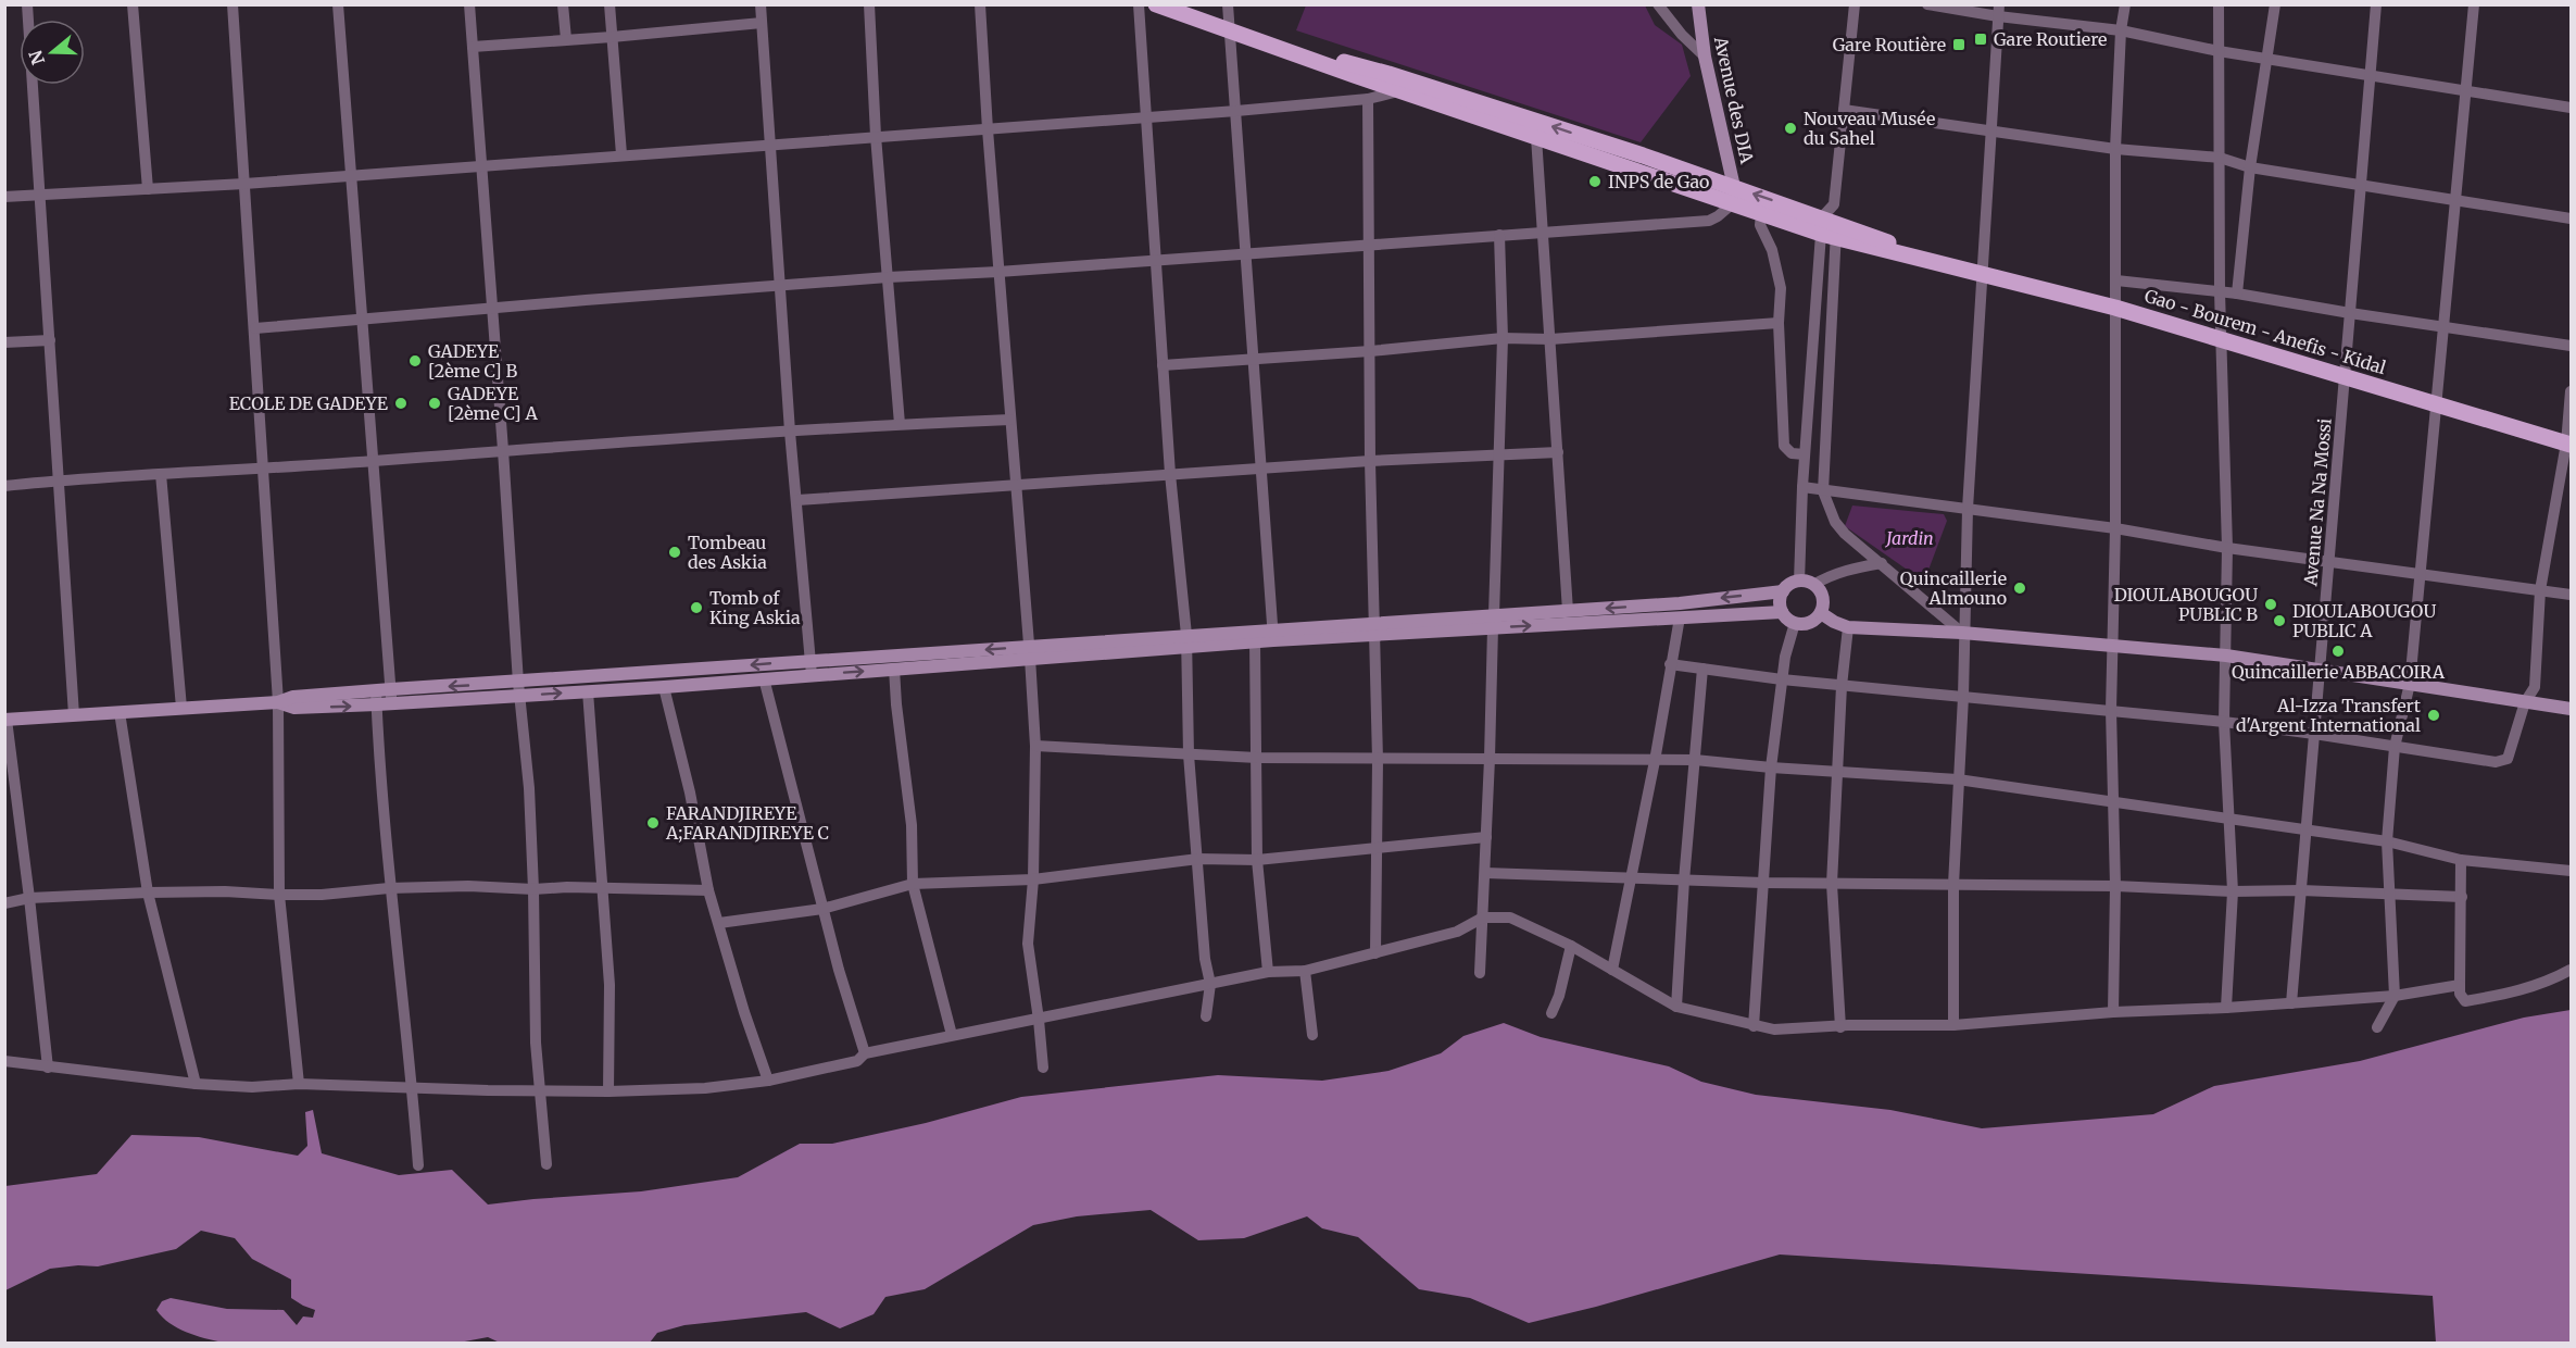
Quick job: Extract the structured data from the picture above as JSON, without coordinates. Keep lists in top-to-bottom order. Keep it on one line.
{"streets":{"main road":["Gao - Bourem - Anefis - Kidal"],"street":["Avenue des DIA","Avenue Na Na Mossi"]},"crossings":[["Gao - Bourem - Anefis - Kidal","Avenue Na Na Mossi"]],"parks":["Jardin"],"places":{"transit":["Gare Routiere","Gare Routière"],"other":["Nouveau Musée du Sahel","INPS de Gao","GADEYE [2ème C] B","ECOLE DE GADEYE","GADEYE [2ème C] A","Tombeau des Askia","Quincaillerie Almouno","DIOULABOUGOU PUBLIC B","Tomb of King Askia","DIOULABOUGOU PUBLIC A","Quincaillerie ABBACOIRA","Al-Izza Transfert d'Argent International","FARANDJIREYE A;FARANDJIREYE C"]},"north":"left"}
